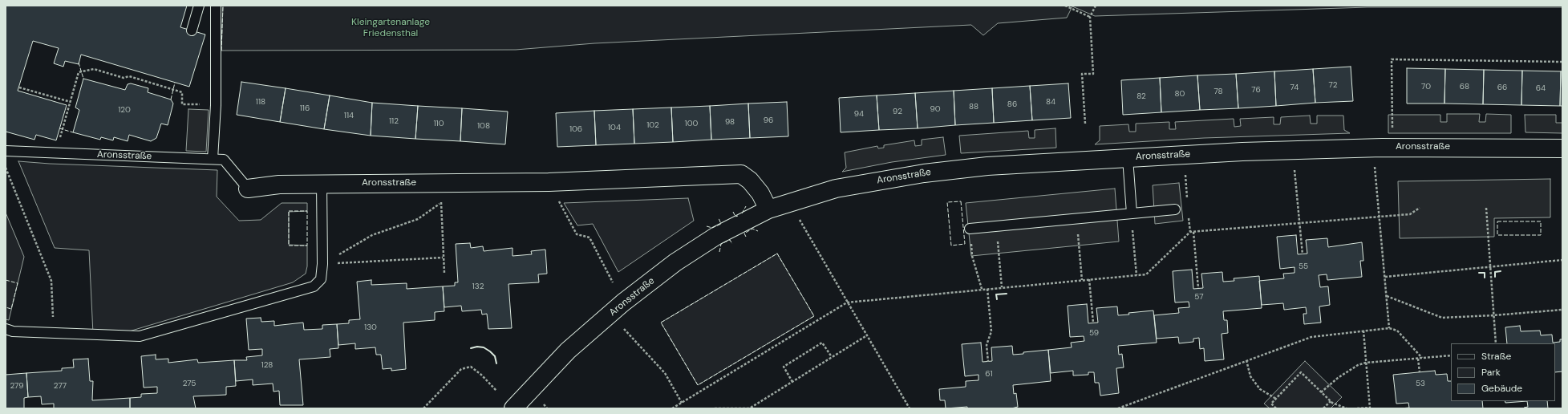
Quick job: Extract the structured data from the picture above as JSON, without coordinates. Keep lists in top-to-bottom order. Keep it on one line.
{"streets":{"street":["Aronsstraße"]},"parks":["Kleingartenanlage Friedensthal"],"house_numbers":["72","70","68","74","66","64","76","78","80","82","118","84","86","88","116","90","120","92","94","114","96","112","98","110","100","102","108","104","106","55","132","57","130","59","128","61","275","53","279","277"],"legend":["Straße","Park","Gebäude"]}
